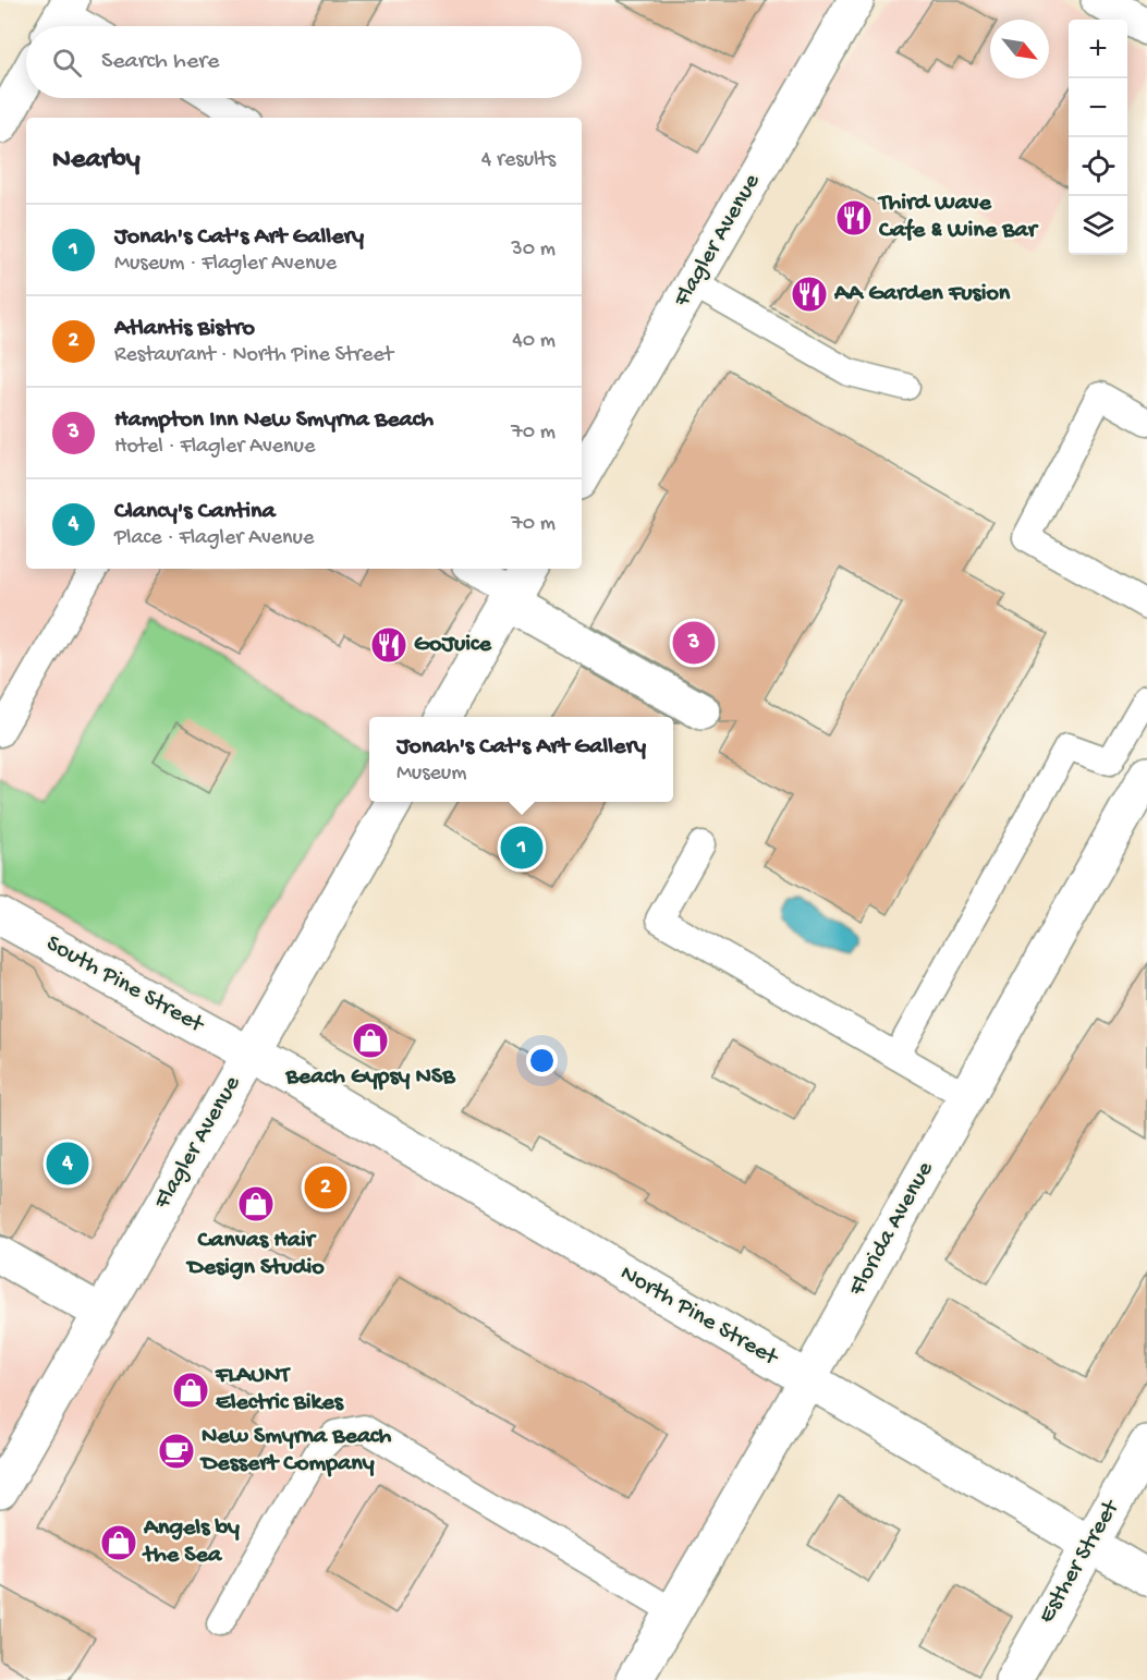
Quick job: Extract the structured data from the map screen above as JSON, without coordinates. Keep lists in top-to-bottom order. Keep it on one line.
{"streets":{"street":["Flagler Avenue","South Pine Street","Florida Avenue","North Pine Street","Esther Street"]},"crossings":[["Flagler Avenue","South Pine Street"],["Flagler Avenue","North Pine Street"],["South Pine Street","North Pine Street"],["Florida Avenue","North Pine Street"],["North Pine Street","Esther Street"]],"places":{"restaurant":["Third Wave Cafe & Wine Bar","AA Garden Fusion","GoJuice"],"shop":["Beach Gypsy NSB","Canvas Hair Design Studio","FLAUNT Electric Bikes","Angels by the Sea"],"cafe":["New Smyrna Beach Dessert Company"]},"north":"bottom right","page":{"map_buttons":["+","−"],"search":"Search here","heading":["Nearby","4 results"],"list":[{"mark":"1","name":"Jonah's Cat's Art Gallery","note":"Museum · Flagler Avenue","value":"30 m"},{"mark":"2","name":"Atlantis Bistro","note":"Restaurant · North Pine Street","value":"40 m"},{"mark":"3","name":"Hampton Inn New Smyrna Beach","note":"Hotel · Flagler Avenue","value":"70 m"},{"mark":"4","name":"Clancy's Cantina","note":"Place · Flagler Avenue","value":"70 m"}],"pins":["3","1","4","2"],"popup":["Jonah's Cat's Art Gallery","Museum"]}}
